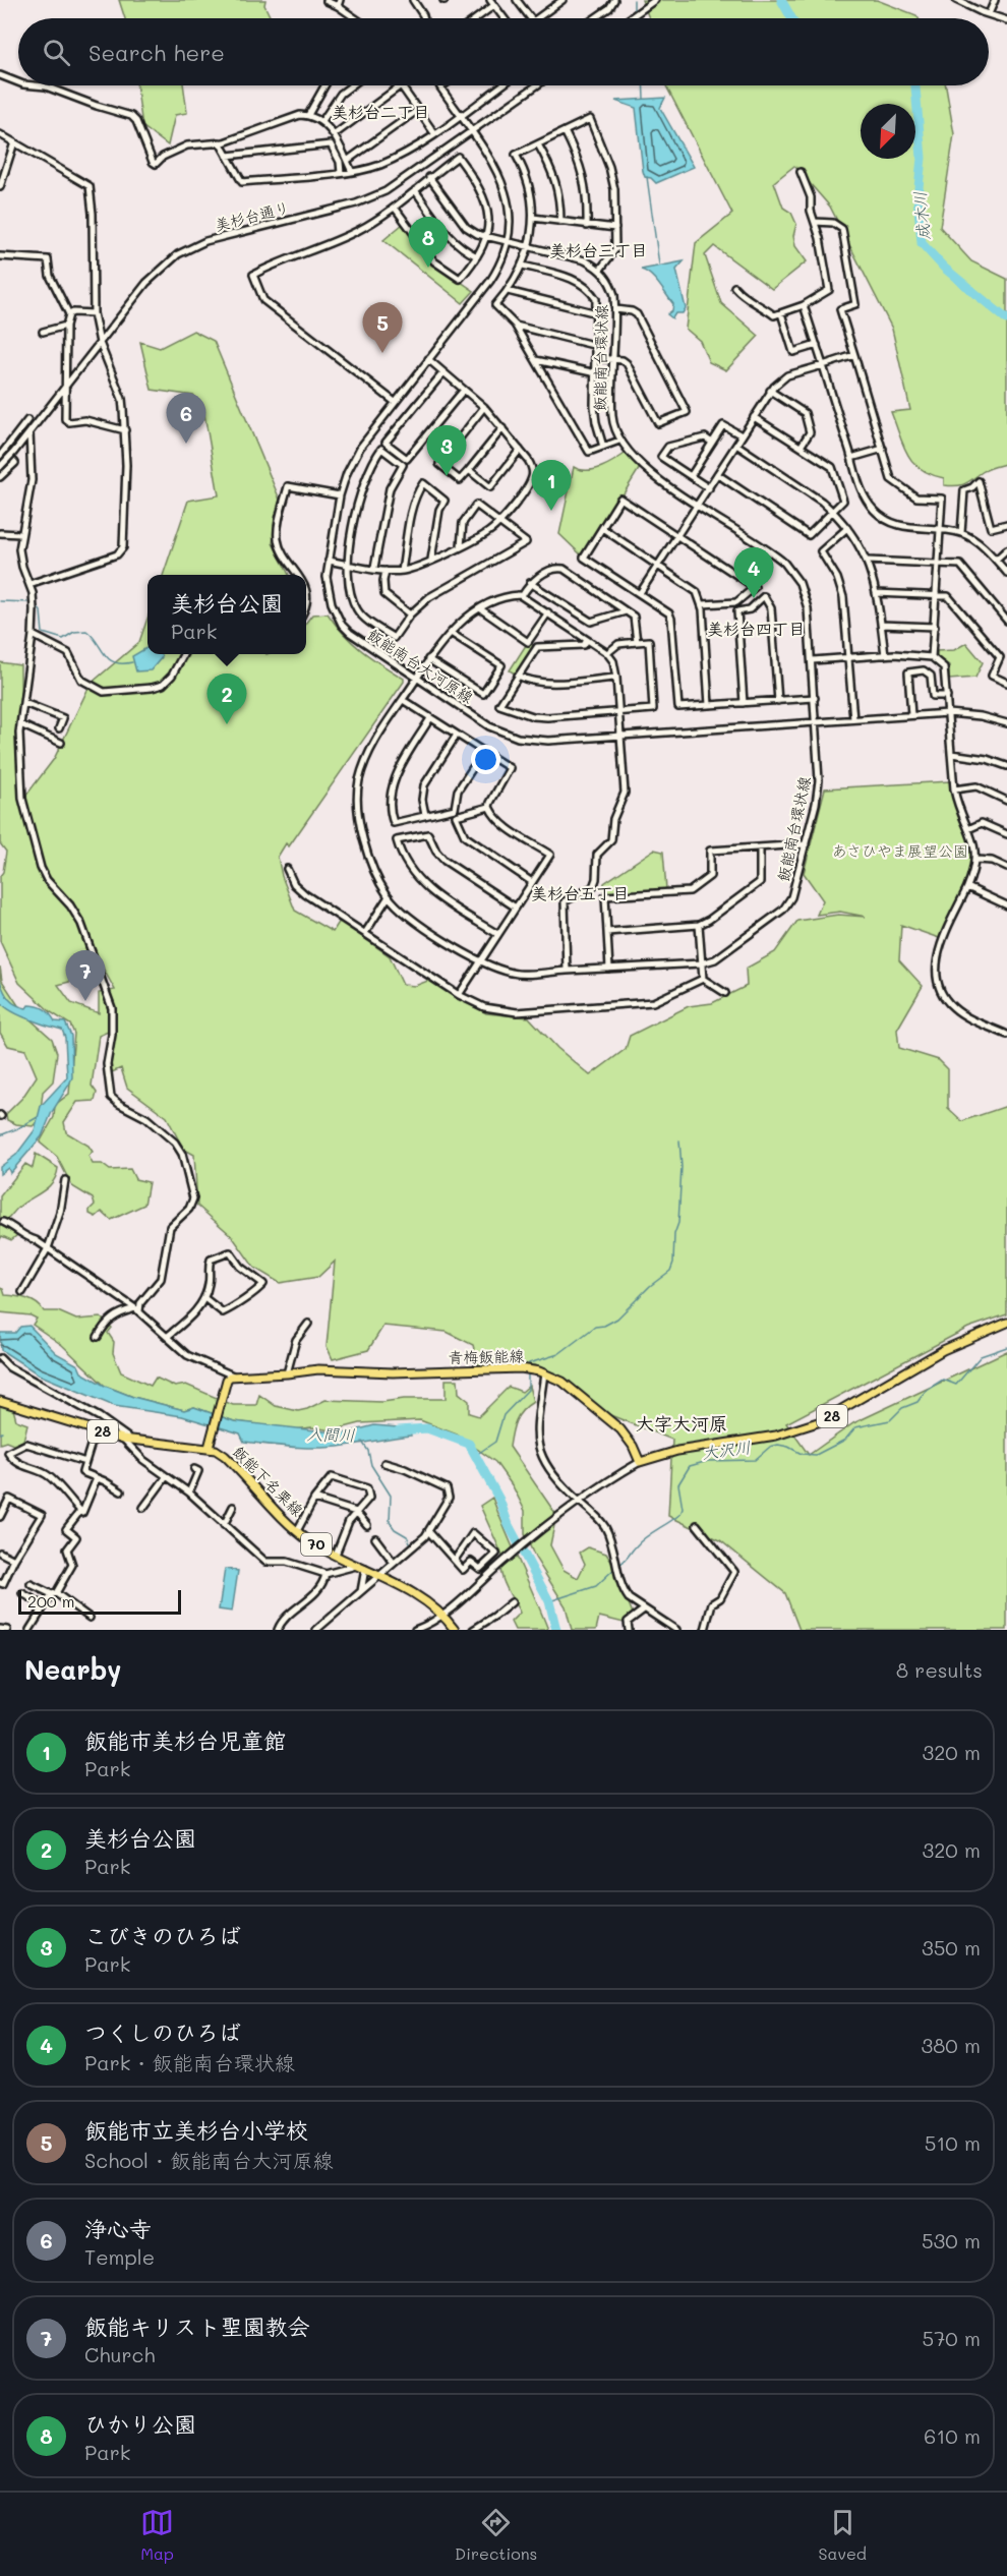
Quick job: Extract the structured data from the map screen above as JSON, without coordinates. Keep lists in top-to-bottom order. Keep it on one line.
{"streets":{"main road":["青梅飯能線","28","飯能下名栗線","70"],"street":["美杉台通り","飯能南台環状線","飯能南台大河原線"]},"crossings":[["美杉台通り","飯能南台大河原線"],["飯能南台環状線","飯能南台大河原線"],["青梅飯能線","28"]],"districts":["美杉台二丁目","美杉台三丁目","美杉台四丁目","美杉台五丁目","大字大河原"],"water":["成木川","入間川","大沢川"],"parks":["あさひやま展望公園"],"scale_bar":"200 m","north":"bottom left","page":{"search":"Search here","pins":["8","5","6","3","1","4","2","7"],"popup":["美杉台公園","Park"],"scale":"200 m","heading":["Nearby","8 results"],"list":[{"mark":"1","name":"飯能市美杉台児童館","note":"Park","value":"320 m"},{"mark":"2","name":"美杉台公園","note":"Park","value":"320 m"},{"mark":"3","name":"こびきのひろば","note":"Park","value":"350 m"},{"mark":"4","name":"つくしのひろば","note":"Park · 飯能南台環状線","value":"380 m"},{"mark":"5","name":"飯能市立美杉台小学校","note":"School · 飯能南台大河原線","value":"510 m"},{"mark":"6","name":"浄心寺","note":"Temple","value":"530 m"},{"mark":"7","name":"飯能キリスト聖園教会","note":"Church","value":"570 m"},{"mark":"8","name":"ひかり公園","note":"Park","value":"610 m"}],"nav":["Map","Directions","Saved"]}}
